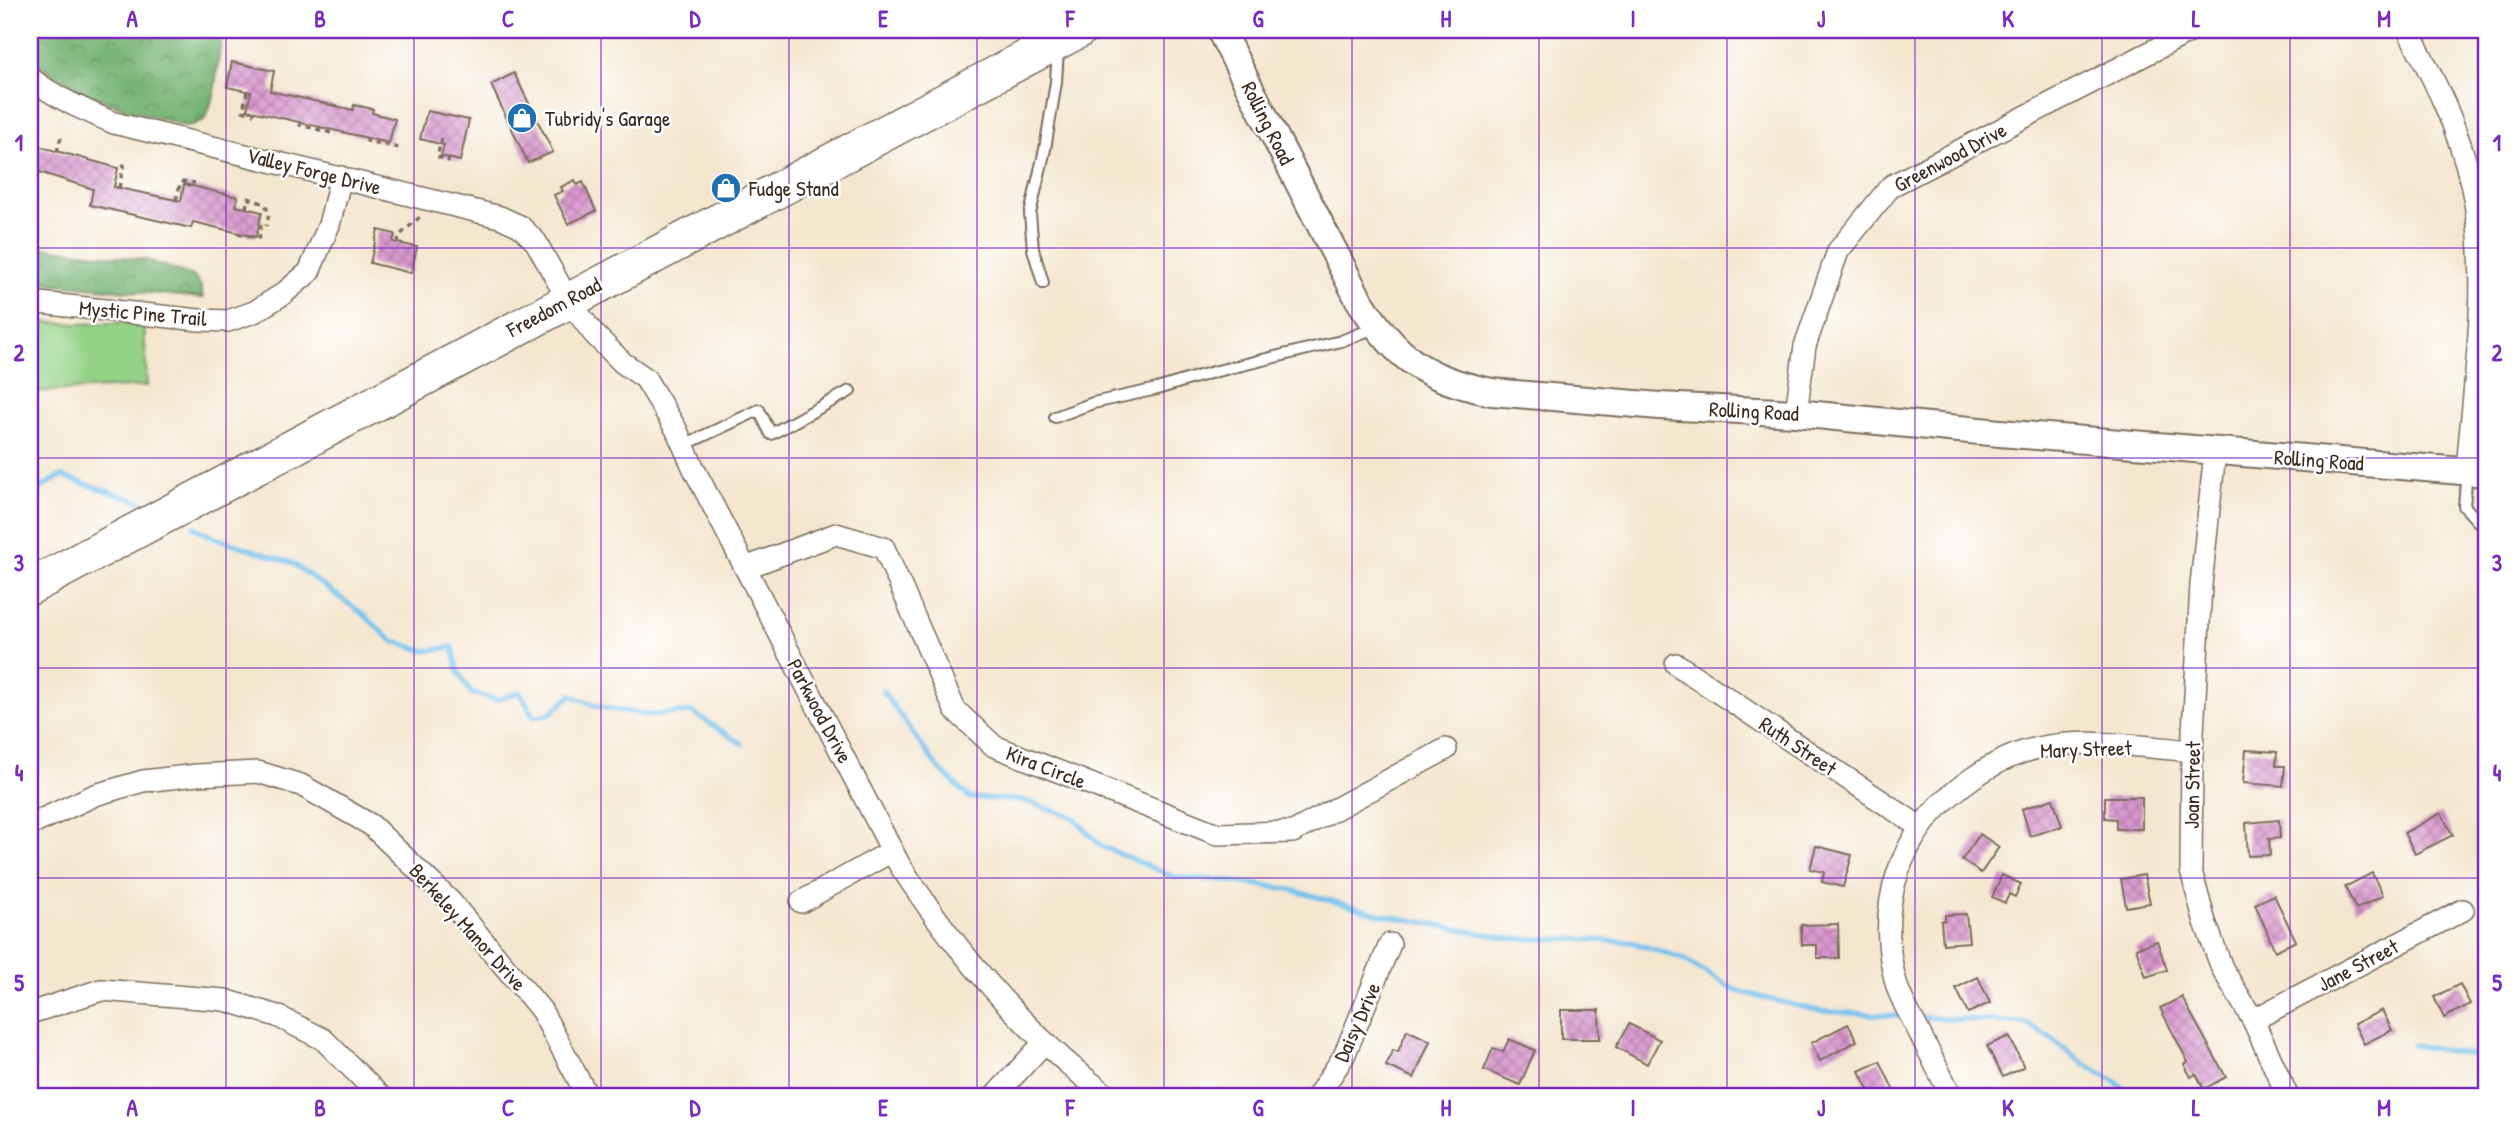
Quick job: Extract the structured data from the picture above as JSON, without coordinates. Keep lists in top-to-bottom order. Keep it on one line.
{"streets":{"main road":["Freedom Road"],"street":["Rolling Road","Greenwood Drive","Valley Forge Drive","Mystic Pine Trail","Parkwood Drive","Ruth Street","Mary Street","Kira Circle","Joan Street","Berkeley Manor Drive","Jane Street","Daisy Drive"]},"crossings":[["Rolling Road","Greenwood Drive"],["Rolling Road","Joan Street"],["Valley Forge Drive","Freedom Road"],["Valley Forge Drive","Mystic Pine Trail"],["Valley Forge Drive","Parkwood Drive"],["Freedom Road","Parkwood Drive"],["Parkwood Drive","Kira Circle"],["Ruth Street","Mary Street"],["Mary Street","Joan Street"],["Joan Street","Jane Street"]],"places":{"shop":["Tubridy's Garage","Fudge Stand"]},"grid":{"columns":["A","B","C","D","E","F","G","H","I","J","K","L","M"],"rows":["1","2","3","4","5"]}}
